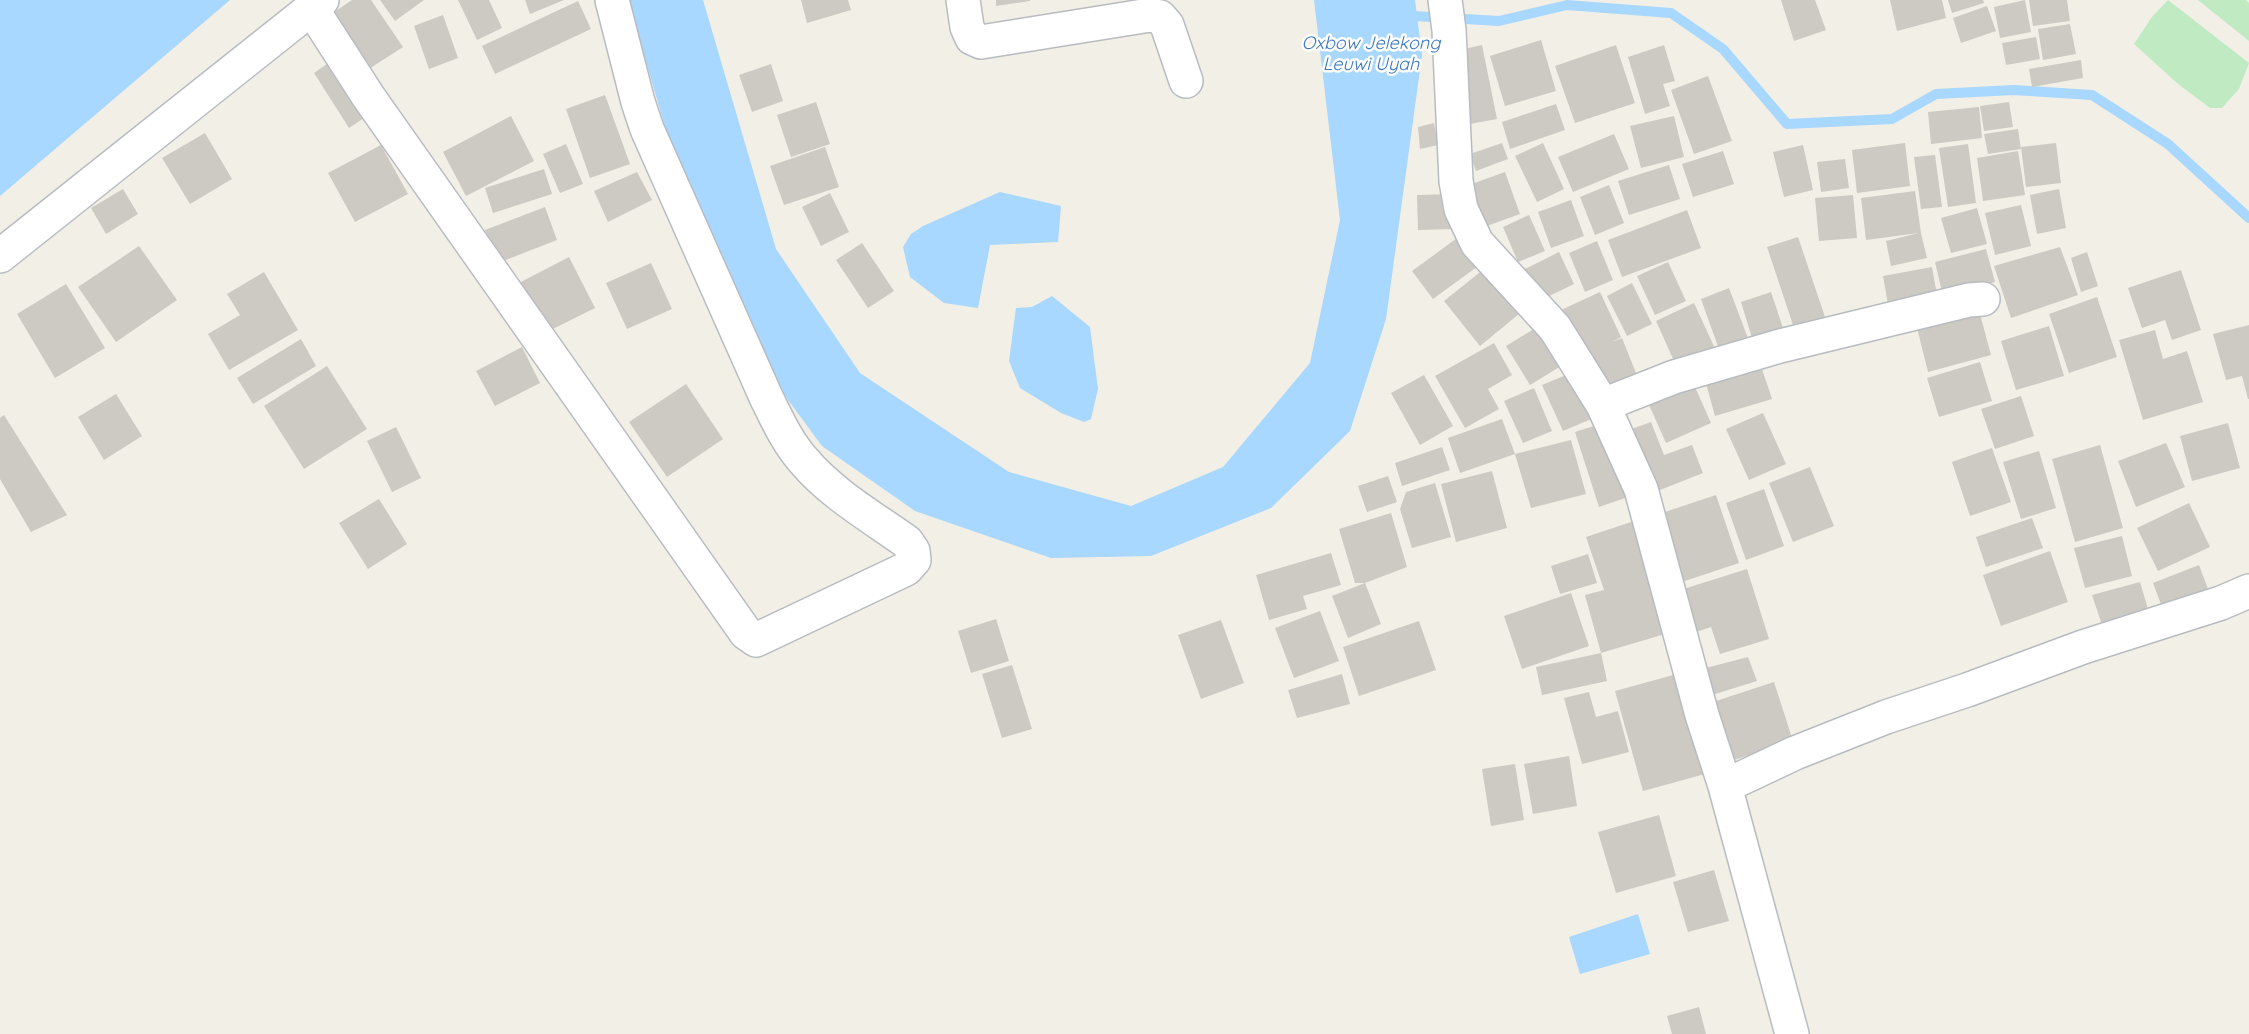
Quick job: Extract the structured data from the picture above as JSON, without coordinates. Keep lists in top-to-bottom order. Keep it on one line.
{"water":["Oxbow Jelekong Leuwi Uyah"]}
